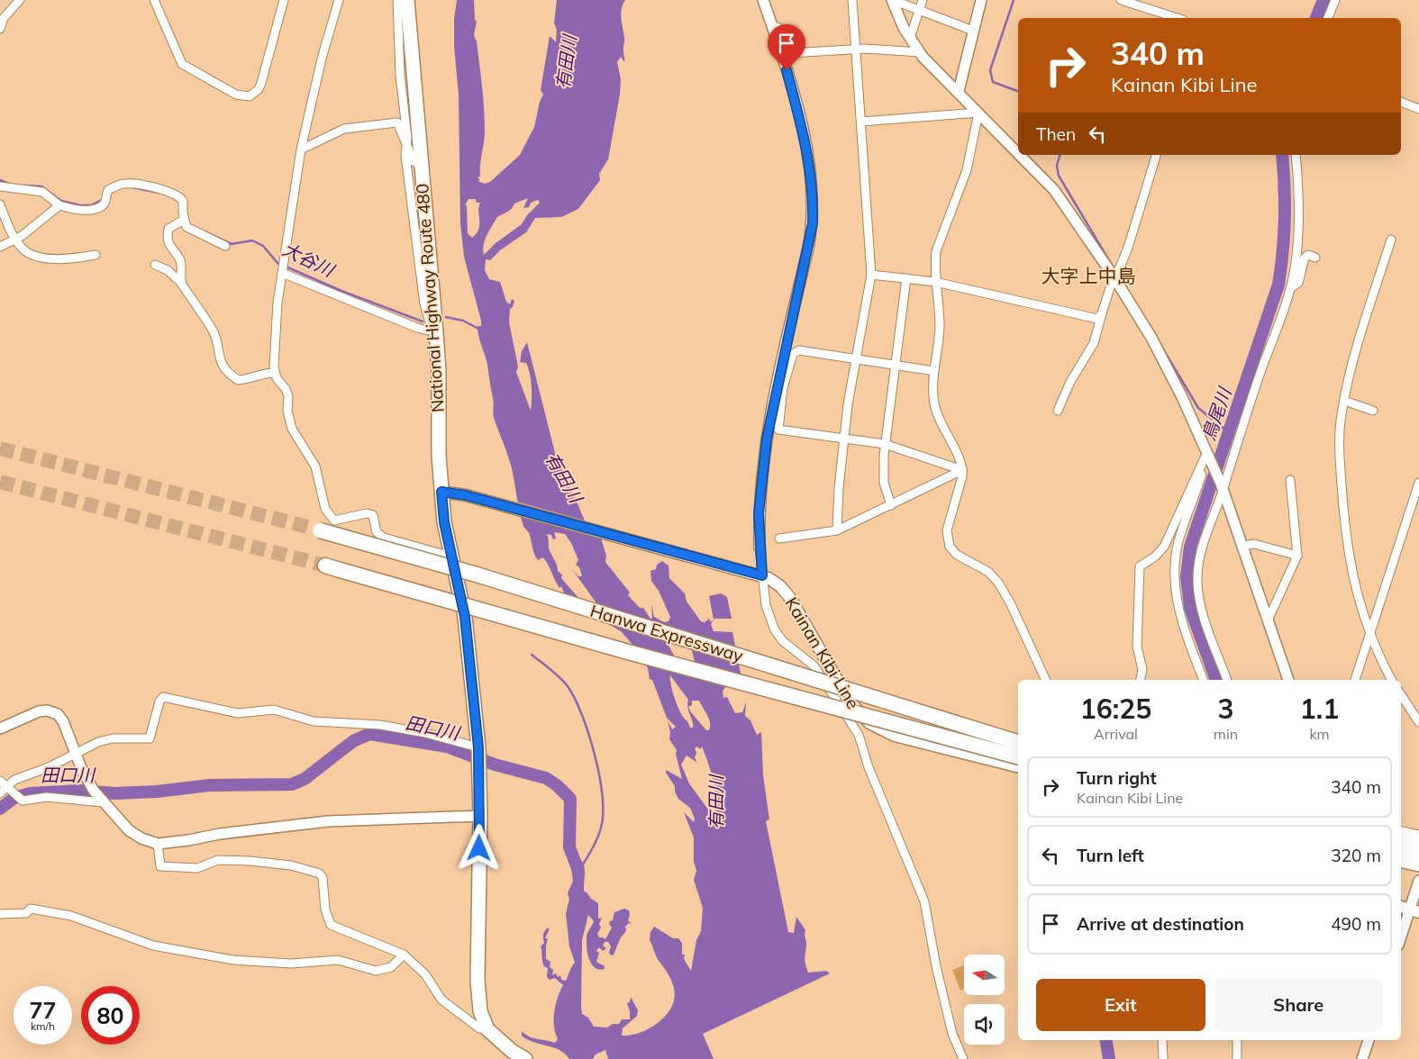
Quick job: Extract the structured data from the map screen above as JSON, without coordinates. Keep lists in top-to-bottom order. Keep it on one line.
{"streets":{"highway":["National Highway Route 480","Hanwa Expressway"],"main road":["Kainan Kibi Line"]},"crossings":[["National Highway Route 480","Kainan Kibi Line"]],"districts":["大字上中島"],"water":["有田川","大谷川","鳥尾川","田口川"],"north":"left","page":{"turn":["340 m","Kainan Kibi Line"],"then":"Then","eta":["16:25","Arrival","3","min","1.1","km"],"list":[{"name":"Turn right","note":"Kainan Kibi Line","value":"340 m"},{"name":"Turn left","value":"320 m"},{"name":"Arrive at destination","value":"490 m"}],"buttons":["Exit","Share"],"speed":"77 km/h","limit":"80"}}
